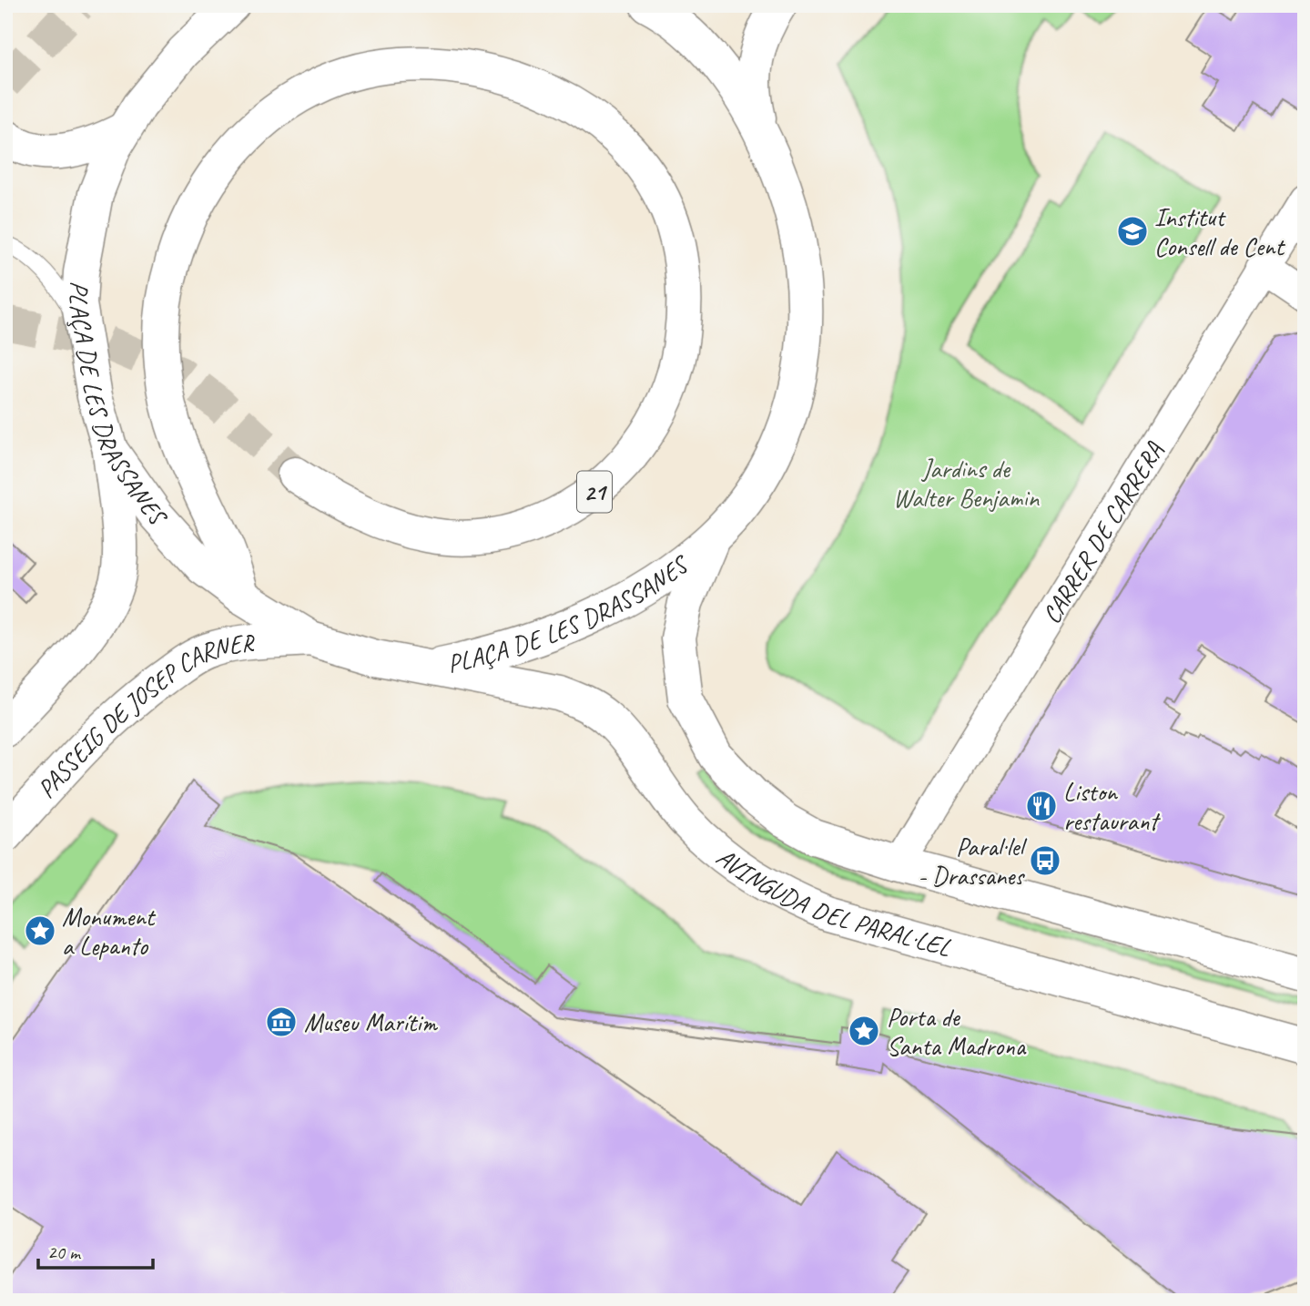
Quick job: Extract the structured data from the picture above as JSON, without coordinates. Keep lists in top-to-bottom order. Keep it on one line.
{"streets":{"main road":["PLAÇA DE LES DRASSANES","21","PASSEIG DE JOSEP CARNER","AVINGUDA DEL PARAL·LEL"],"street":["CARRER DE CARRERA"]},"crossings":[["PLAÇA DE LES DRASSANES","21"],["PLAÇA DE LES DRASSANES","PASSEIG DE JOSEP CARNER"],["PLAÇA DE LES DRASSANES","AVINGUDA DEL PARAL·LEL"],["CARRER DE CARRERA","AVINGUDA DEL PARAL·LEL"]],"parks":["Jardins de Walter Benjamin"],"places":{"school or university":["Institut Consell de Cent"],"restaurant":["Liston restaurant"],"bus stop":["Paral·lel - Drassanes"],"place":["Monument a Lepanto","Porta de Santa Madrona"],"museum":["Museu Marítim"]},"scale_bar":"20 m"}
